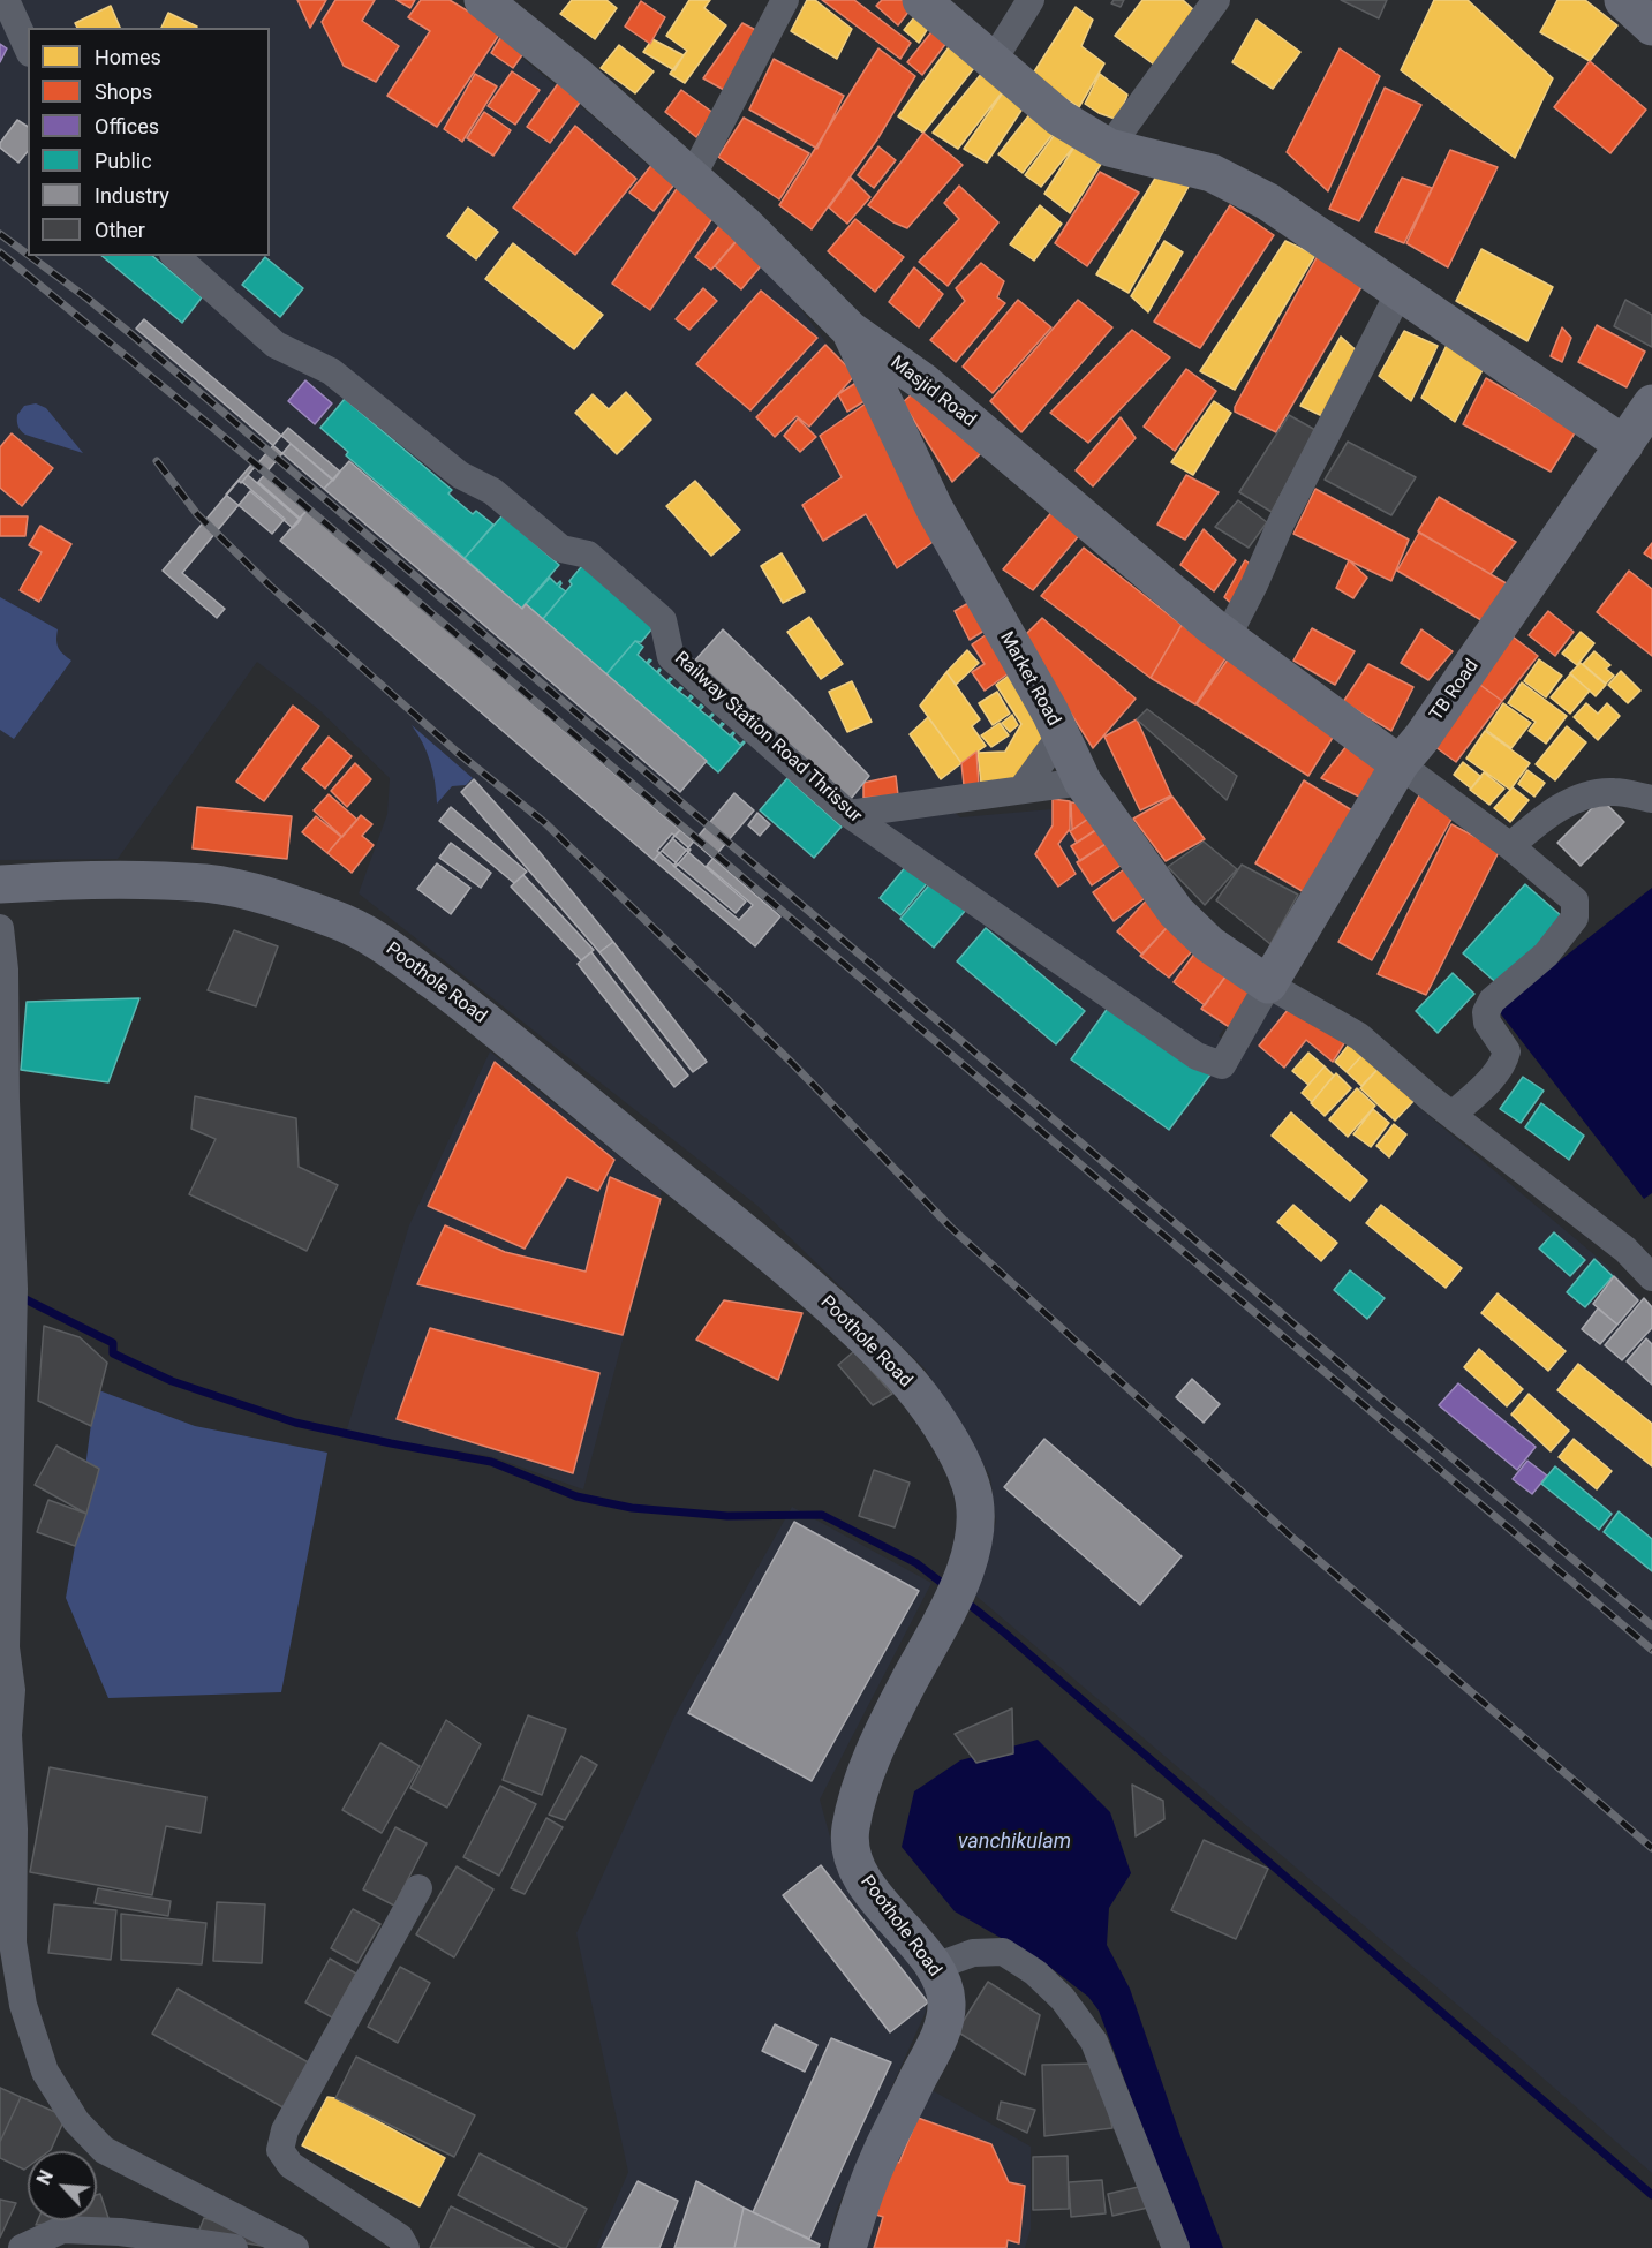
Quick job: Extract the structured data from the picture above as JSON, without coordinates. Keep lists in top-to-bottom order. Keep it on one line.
{"streets":{"street":["Masjid Road","Market Road","TB Road","Railway Station Road Thrissur","Poothole Road"]},"crossings":[["Masjid Road","Market Road"],["Masjid Road","TB Road"],["Market Road","TB Road"],["Market Road","Railway Station Road Thrissur"],["TB Road","Railway Station Road Thrissur"]],"water":["vanchikulam"],"legend":["Homes","Shops","Offices","Public","Industry","Other"],"north":"top left"}
